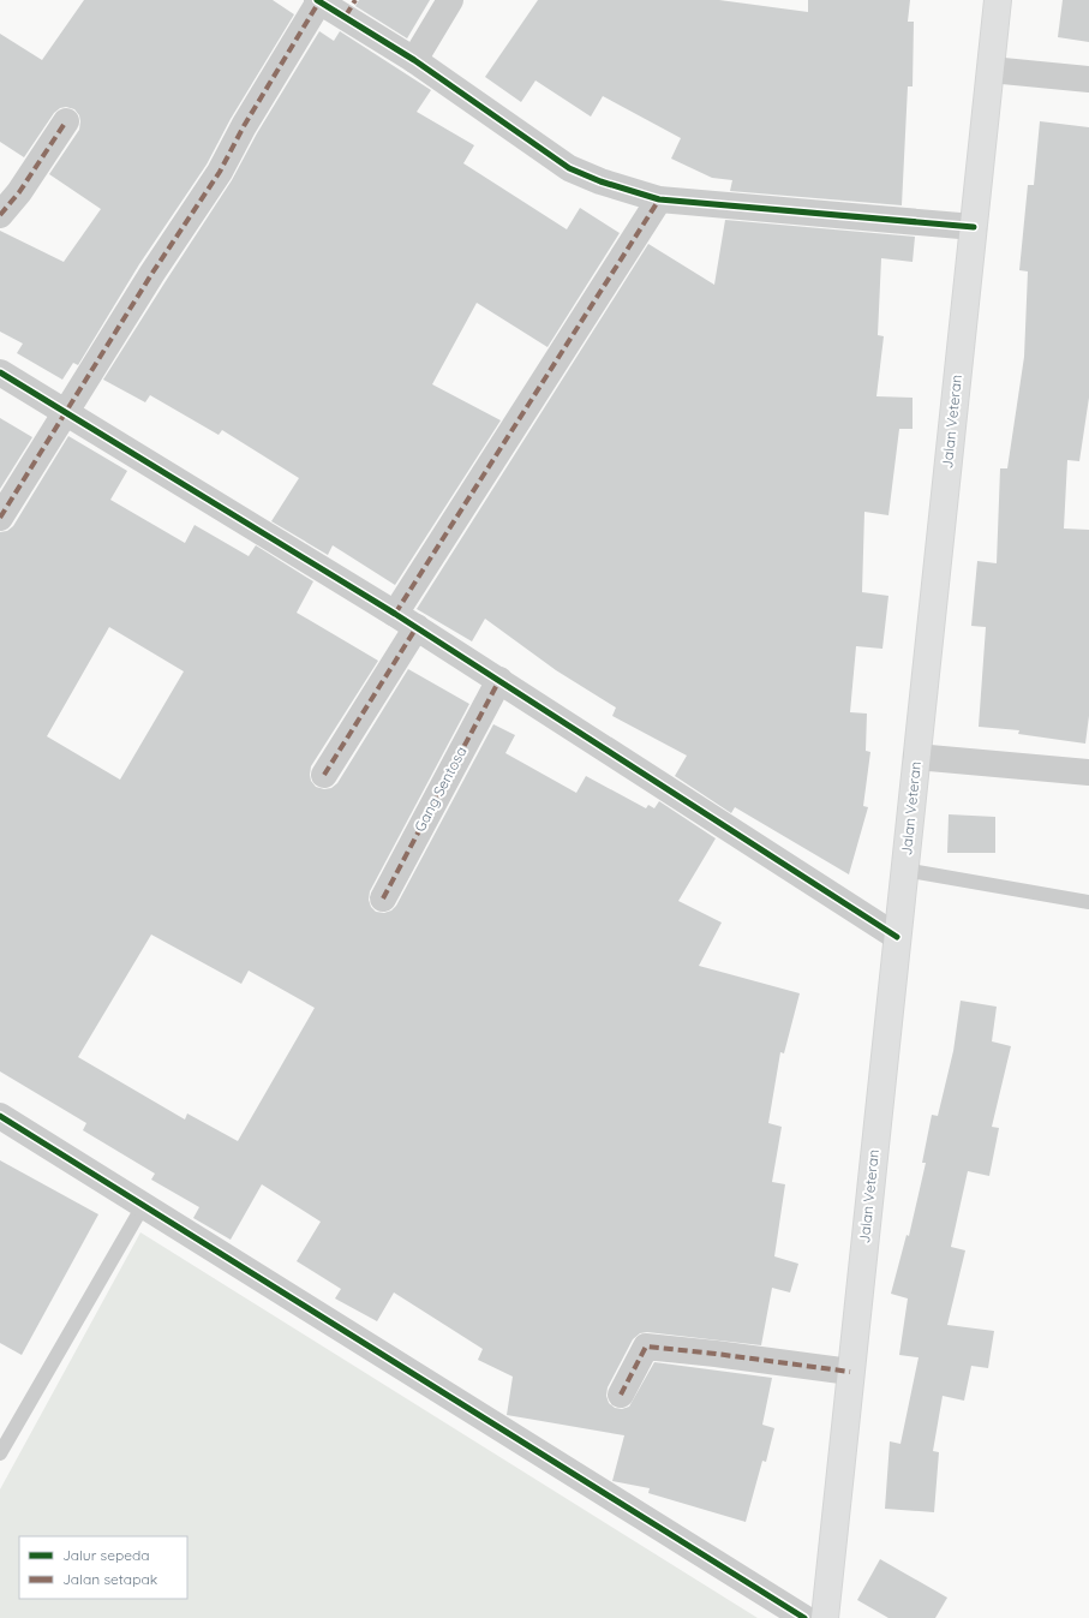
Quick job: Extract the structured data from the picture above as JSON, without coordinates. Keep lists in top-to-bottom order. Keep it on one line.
{"streets":{"main road":["Jalan Veteran"],"street":["Gang Sentosa"]},"legend":["Jalur sepeda","Jalan setapak"]}
